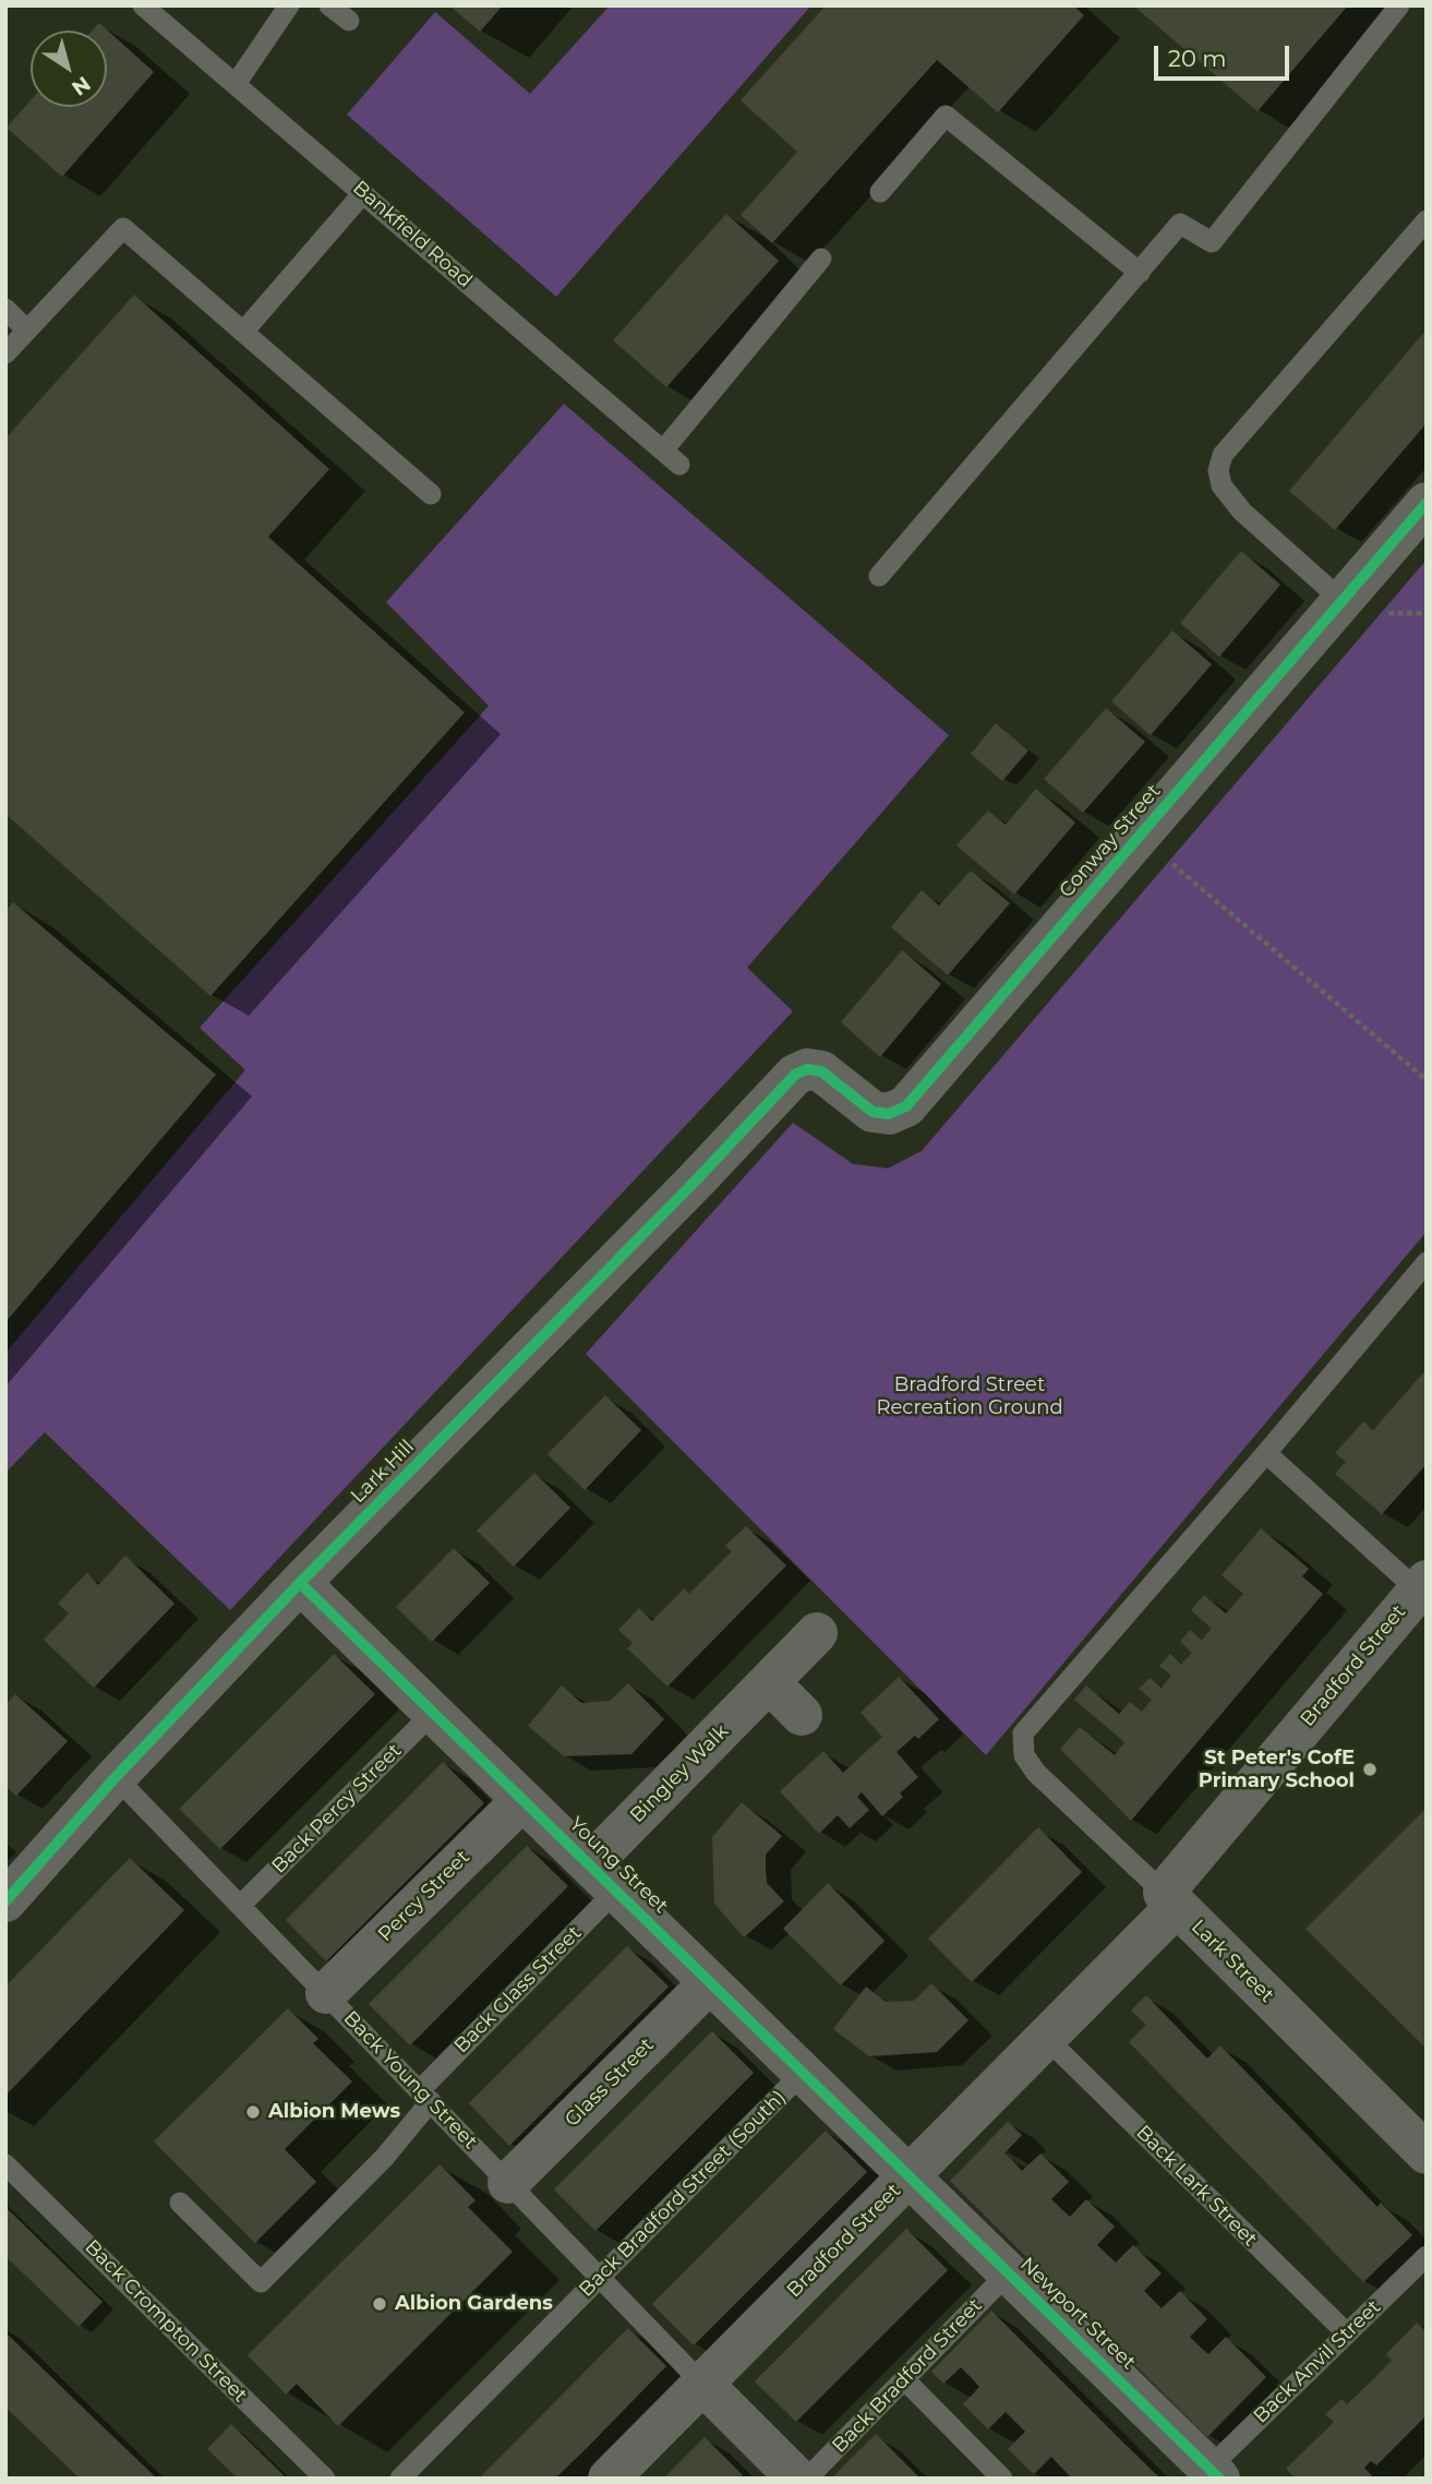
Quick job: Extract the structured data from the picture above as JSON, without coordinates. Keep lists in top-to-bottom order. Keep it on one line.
{"streets":{"street":["Conway Street","Lark Hill","Bradford Street","Bingley Walk","Young Street","Percy Street","Lark Street","Glass Street","Newport Street"],"lane":["Bankfield Road","Back Percy Street","Back Glass Street","Back Young Street","Back Lark Street","Back Bradford Street (South)","Back Crompton Street","Back Anvil Street","Back Bradford Street"]},"crossings":[["Conway Street","Lark Hill"],["Lark Hill","Young Street"],["Lark Hill","Back Young Street"],["Bradford Street","Young Street"],["Bradford Street","Lark Street"],["Bradford Street","Back Young Street"],["Bradford Street","Back Lark Street"],["Bradford Street","Newport Street"],["Bingley Walk","Young Street"],["Bingley Walk","Back Glass Street"],["Back Percy Street","Young Street"],["Back Percy Street","Back Young Street"],["Young Street","Percy Street"],["Young Street","Back Glass Street"],["Young Street","Glass Street"],["Young Street","Back Bradford Street (South)"],["Young Street","Newport Street"],["Percy Street","Back Young Street"],["Back Glass Street","Back Young Street"],["Back Young Street","Glass Street"],["Back Young Street","Back Bradford Street (South)"],["Back Lark Street","Back Anvil Street"],["Newport Street","Back Anvil Street"],["Newport Street","Back Bradford Street"]],"parks":["Bradford Street Recreation Ground"],"places":["St Peter's CofE Primary School","Albion Mews","Albion Gardens"],"scale_bar":"20 m","north":"bottom right"}
